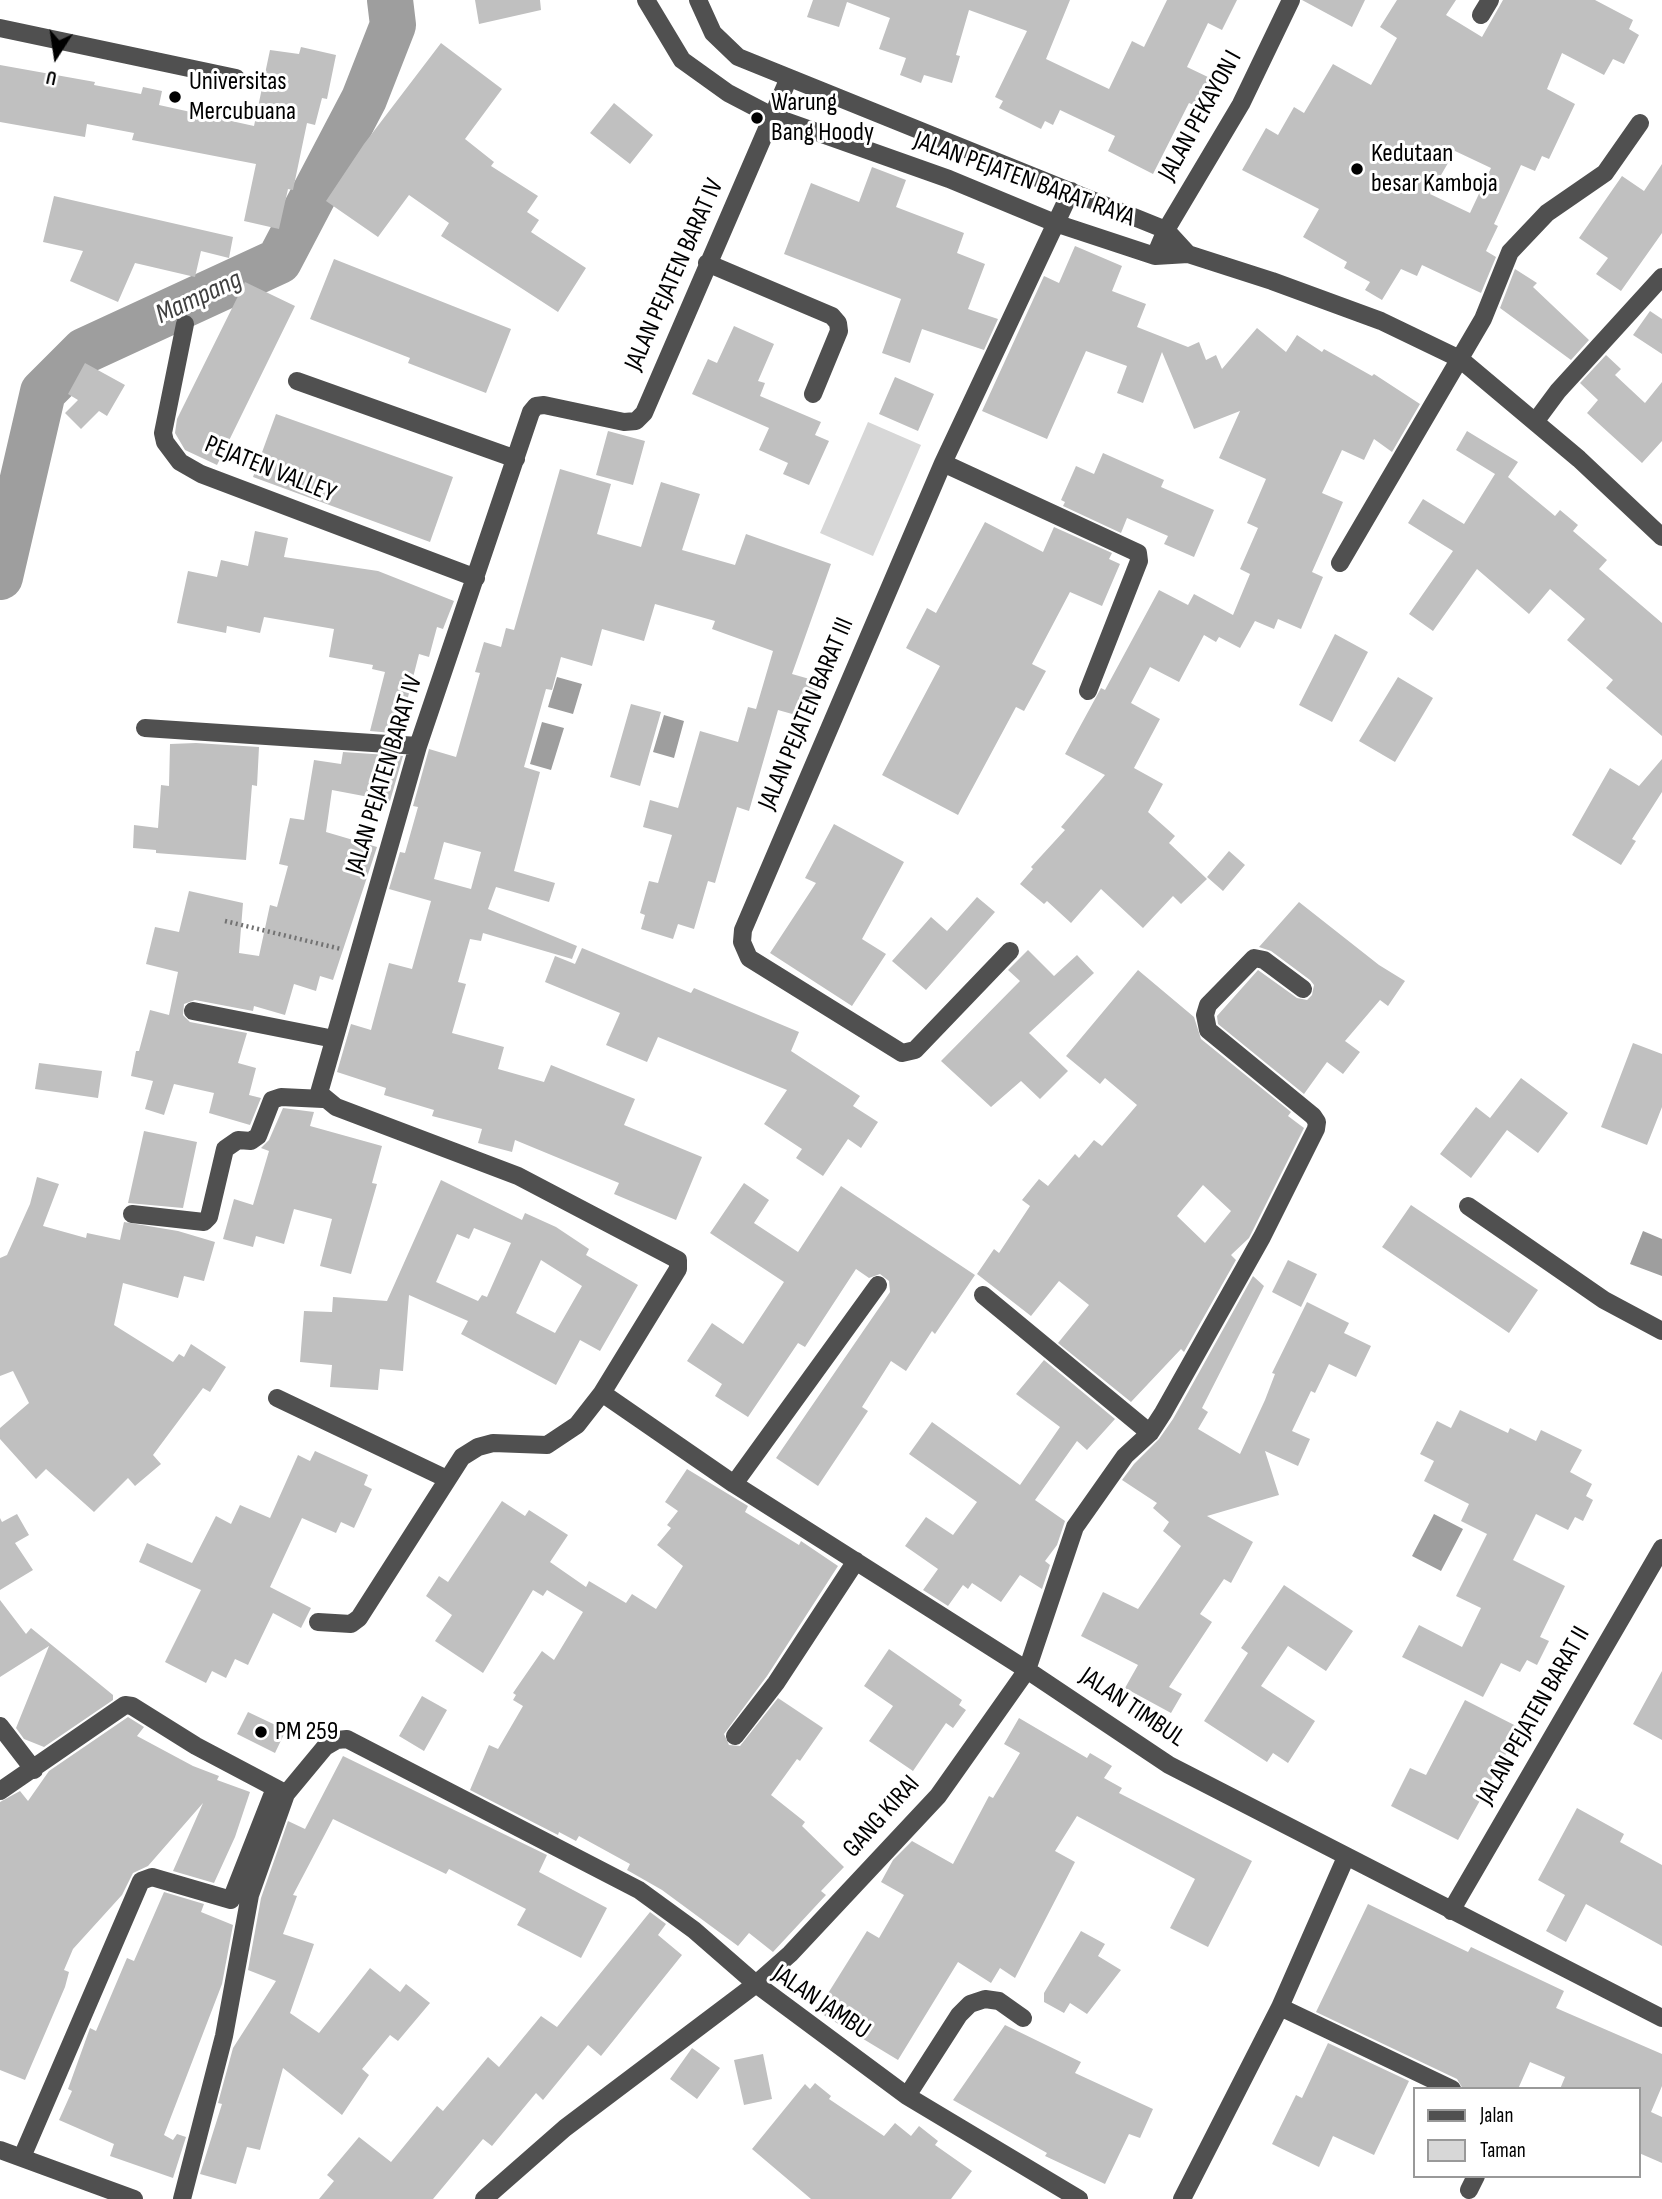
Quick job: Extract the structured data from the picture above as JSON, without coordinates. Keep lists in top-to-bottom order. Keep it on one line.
{"streets":{"street":["JALAN PEKAYON I","JALAN PEJATEN BARAT RAYA","JALAN PEJATEN BARAT IV","PEJATEN VALLEY","JALAN PEJATEN BARAT III","JALAN TIMBUL","JALAN PEJATEN BARAT II","GANG KIRAI","JALAN JAMBU"]},"crossings":[["JALAN PEKAYON I","JALAN PEJATEN BARAT RAYA"],["JALAN PEJATEN BARAT RAYA","JALAN PEJATEN BARAT IV"],["JALAN PEJATEN BARAT RAYA","JALAN PEJATEN BARAT III"],["JALAN PEJATEN BARAT IV","PEJATEN VALLEY"],["JALAN TIMBUL","JALAN PEJATEN BARAT II"],["JALAN TIMBUL","GANG KIRAI"],["GANG KIRAI","JALAN JAMBU"]],"water":["Mampang"],"places":["Universitas Mercubuana","Warung Bang Hoody","Kedutaan besar Kamboja","PM 259"],"legend":["Jalan","Taman"],"north":"bottom"}
